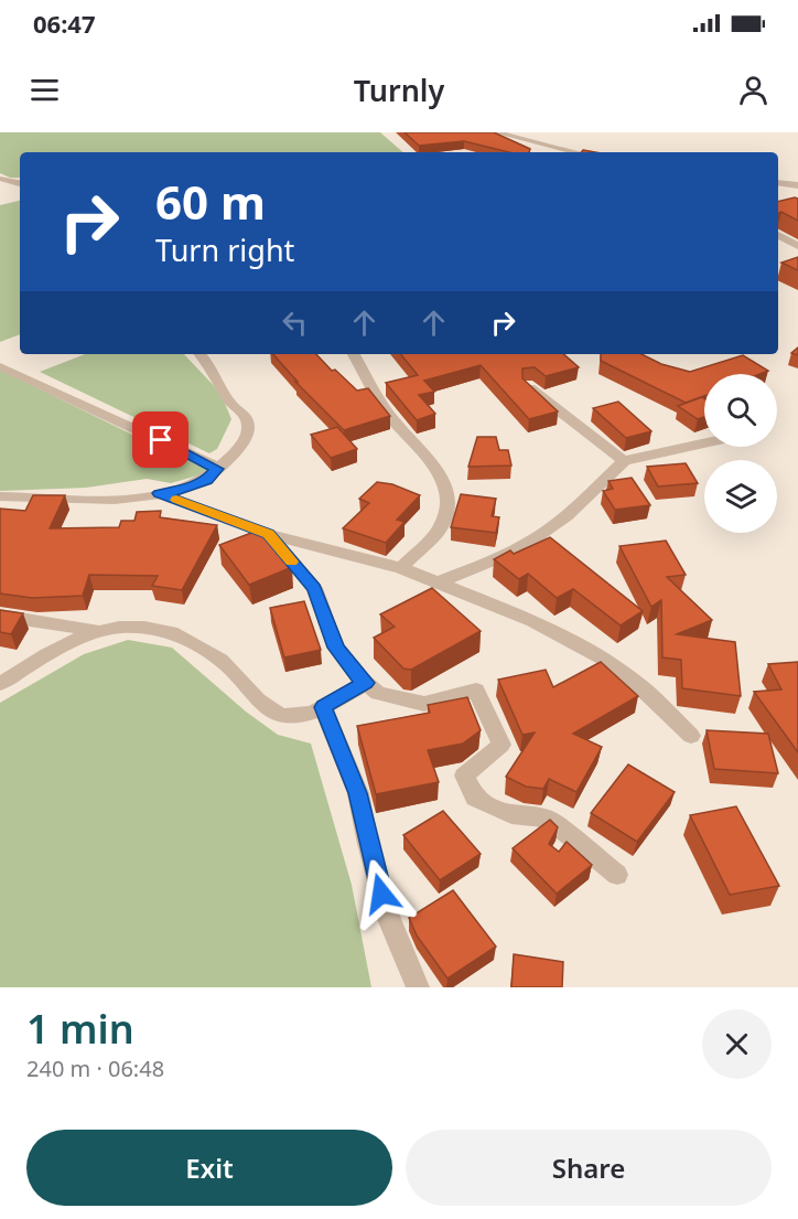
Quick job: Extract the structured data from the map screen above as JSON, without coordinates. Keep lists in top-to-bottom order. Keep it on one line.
{"page":{"status":"06:47","header":"Turnly","turn":["60 m","Turn right"],"heading":["1 min","240 m · 06:48"],"buttons":["Exit","Share"]}}
